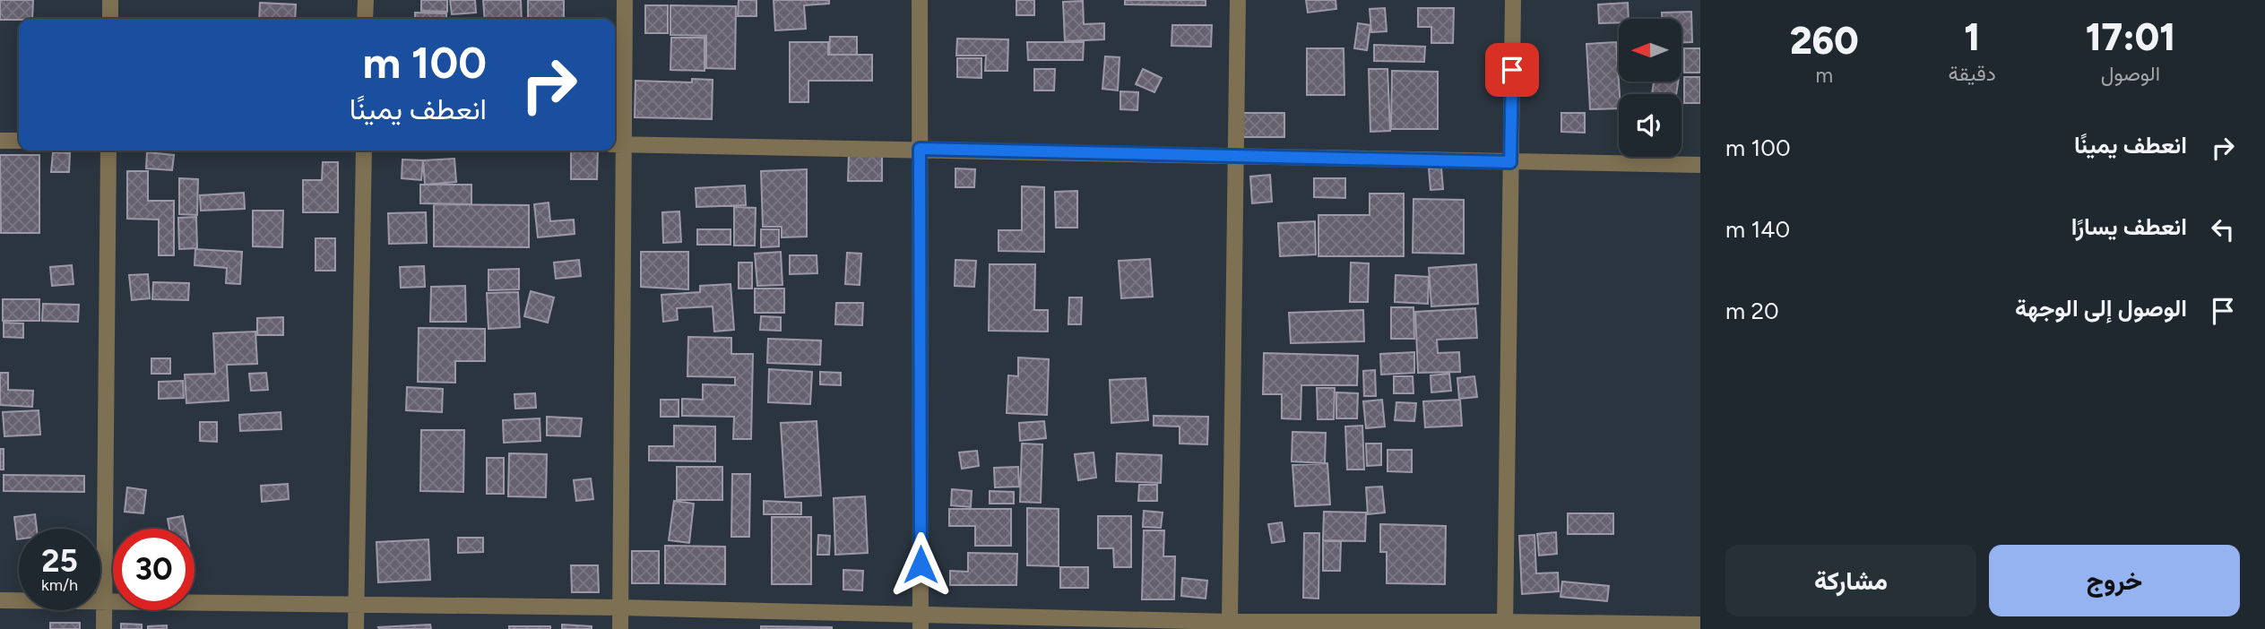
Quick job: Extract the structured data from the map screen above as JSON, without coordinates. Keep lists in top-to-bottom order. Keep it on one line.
{"north":"left","page":{"eta":["17:01","الوصول","1","دقيقة","260","m"],"turn":["100 m","انعطف يمينًا"],"list":[{"name":"انعطف يمينًا","value":"100 m"},{"name":"انعطف يسارًا","value":"140 m"},{"name":"الوصول إلى الوجهة","value":"20 m"}],"speed":"25 km/h","limit":"30","buttons":["خروج","مشاركة"]}}
